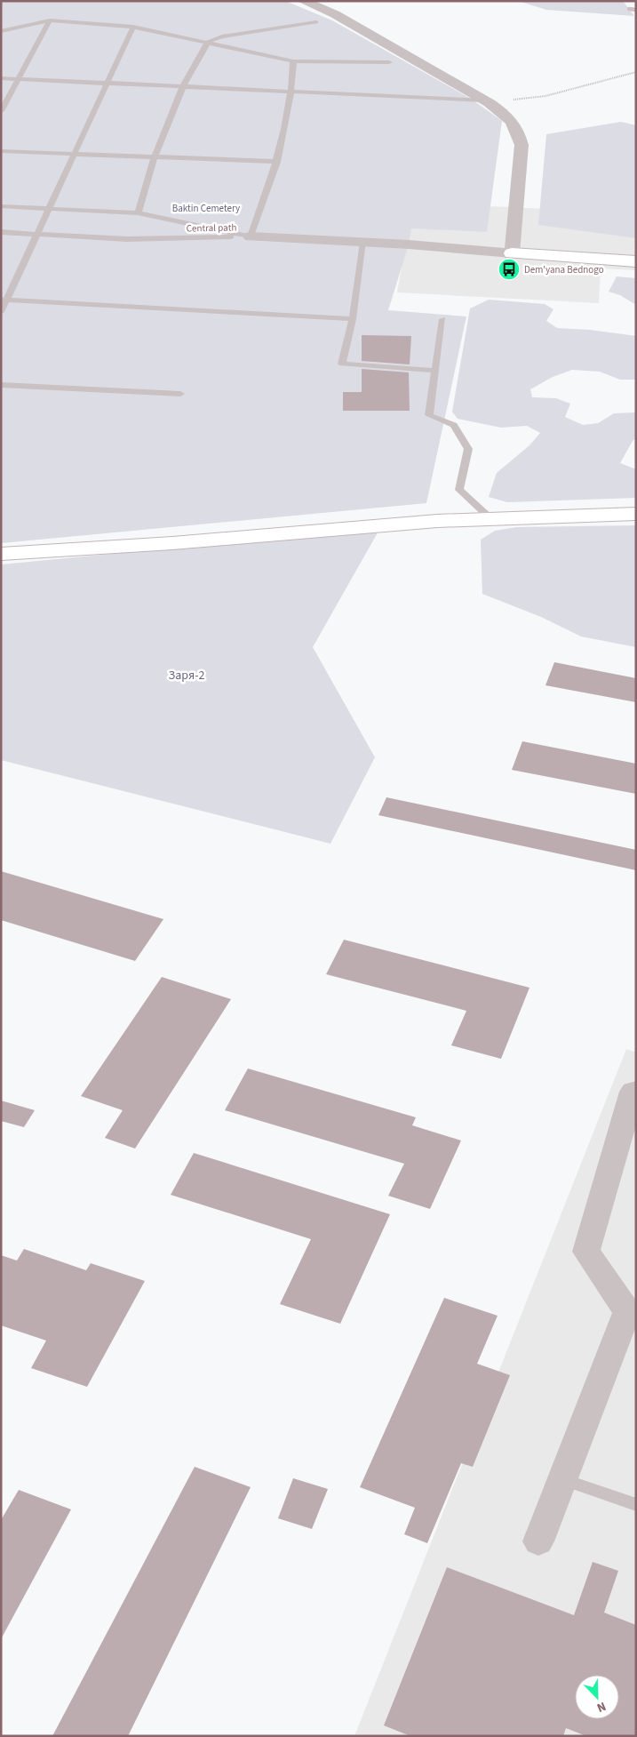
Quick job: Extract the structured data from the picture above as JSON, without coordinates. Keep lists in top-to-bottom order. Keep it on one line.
{"streets":{"lane":["Central path"]},"parks":["Baktin Cemetery","Заря-2"],"places":{"bus stop":["Dem'yana Bednogo"]},"north":"bottom right"}
